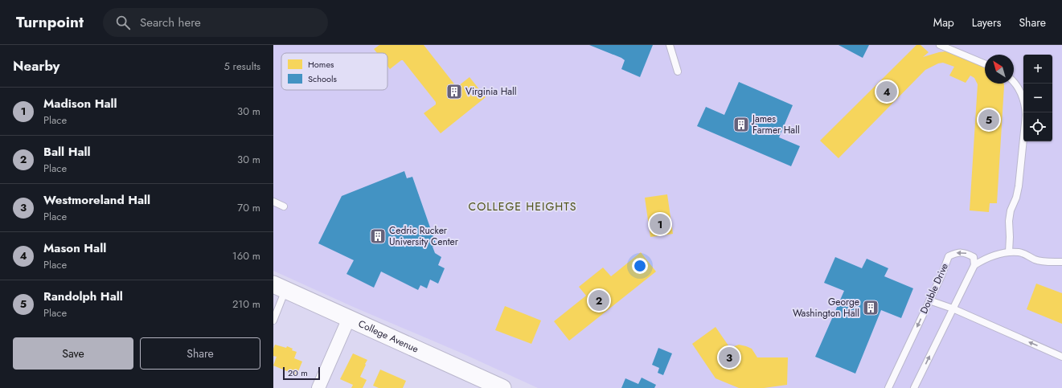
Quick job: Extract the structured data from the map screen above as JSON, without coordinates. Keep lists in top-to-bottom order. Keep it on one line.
{"streets":{"street":["College Avenue"],"lane":["Double Drive"]},"districts":["COLLEGE HEIGHTS"],"places":{"building":["Virginia Hall","James Farmer Hall","Cedric Rucker University Center","George Washington Hall"]},"legend":["Homes","Schools"],"scale_bar":"20 m","north":"top left","page":{"header":"Turnpoint","search":"Search here","nav":["Map","Layers","Share"],"heading":["Nearby","5 results"],"map_buttons":["+","−"],"pins":["4","5","1","2","3"],"list":[{"mark":"1","name":"Madison Hall","note":"Place","value":"30 m"},{"mark":"2","name":"Ball Hall","note":"Place","value":"30 m"},{"mark":"3","name":"Westmoreland Hall","note":"Place","value":"70 m"},{"mark":"4","name":"Mason Hall","note":"Place","value":"160 m"},{"mark":"5","name":"Randolph Hall","note":"Place","value":"210 m"}],"buttons":["Save","Share"],"scale":"20 m"}}
